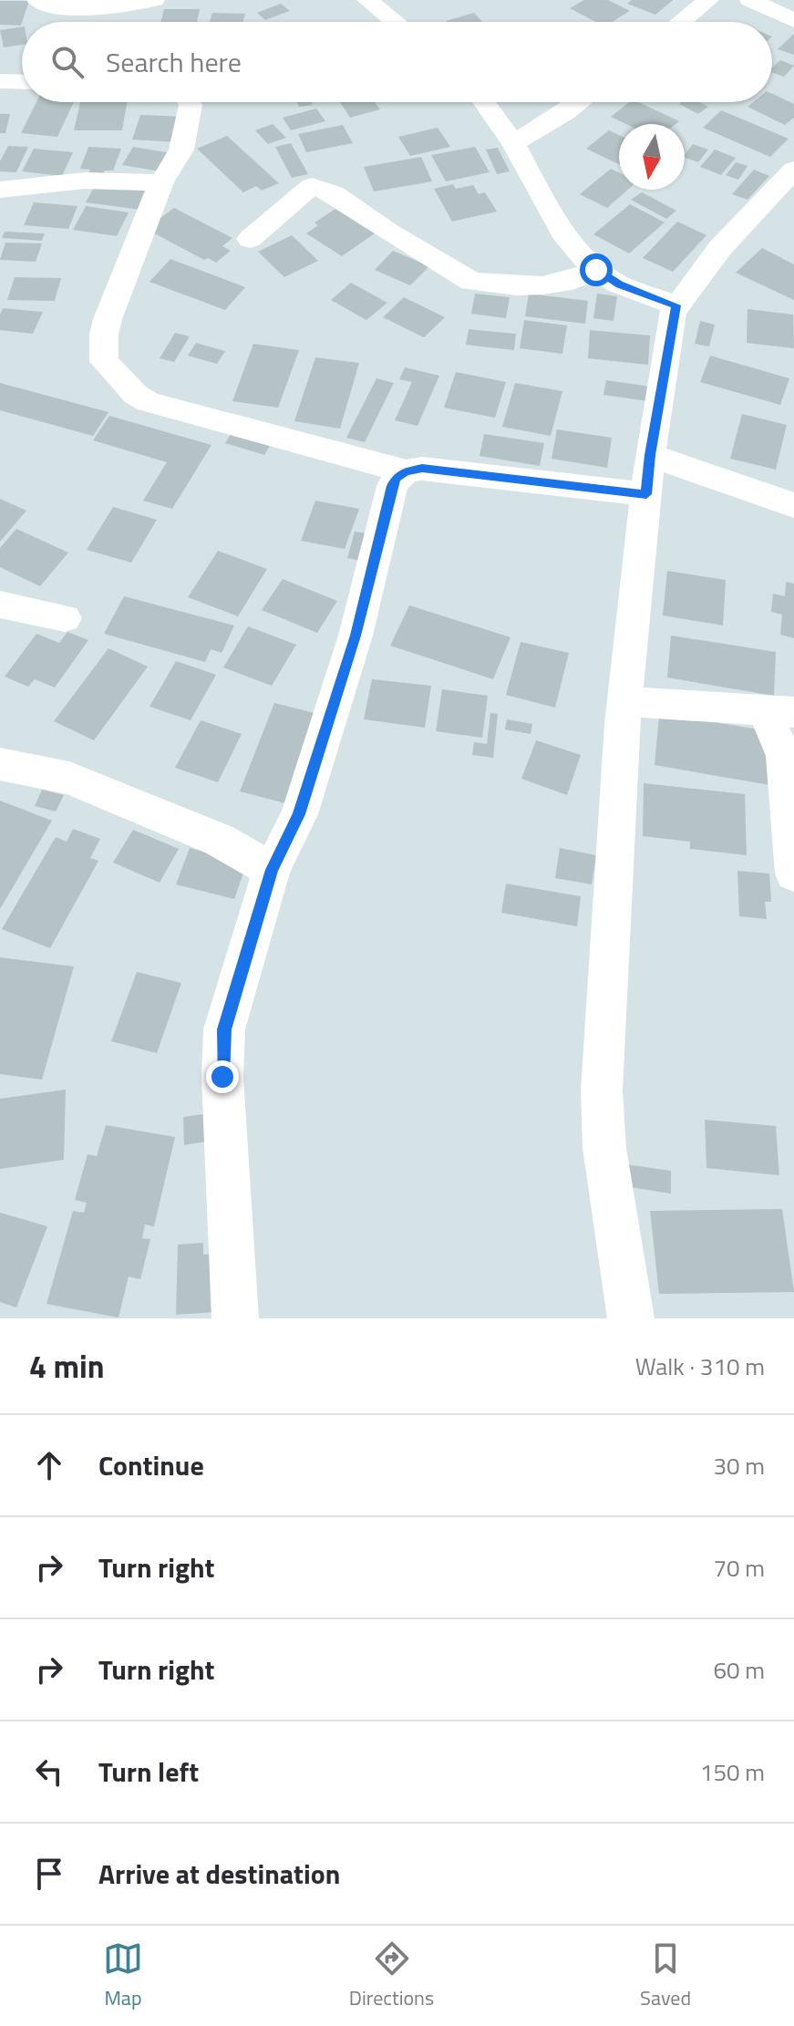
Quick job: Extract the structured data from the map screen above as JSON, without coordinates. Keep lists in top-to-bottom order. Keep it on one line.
{"north":"bottom","page":{"search":"Search here","heading":["4 min","Walk · 310 m"],"list":[["Continue","30 m"],["Turn right","70 m"],["Turn right","60 m"],["Turn left","150 m"],"Arrive at destination"],"nav":["Map","Directions","Saved"]}}
